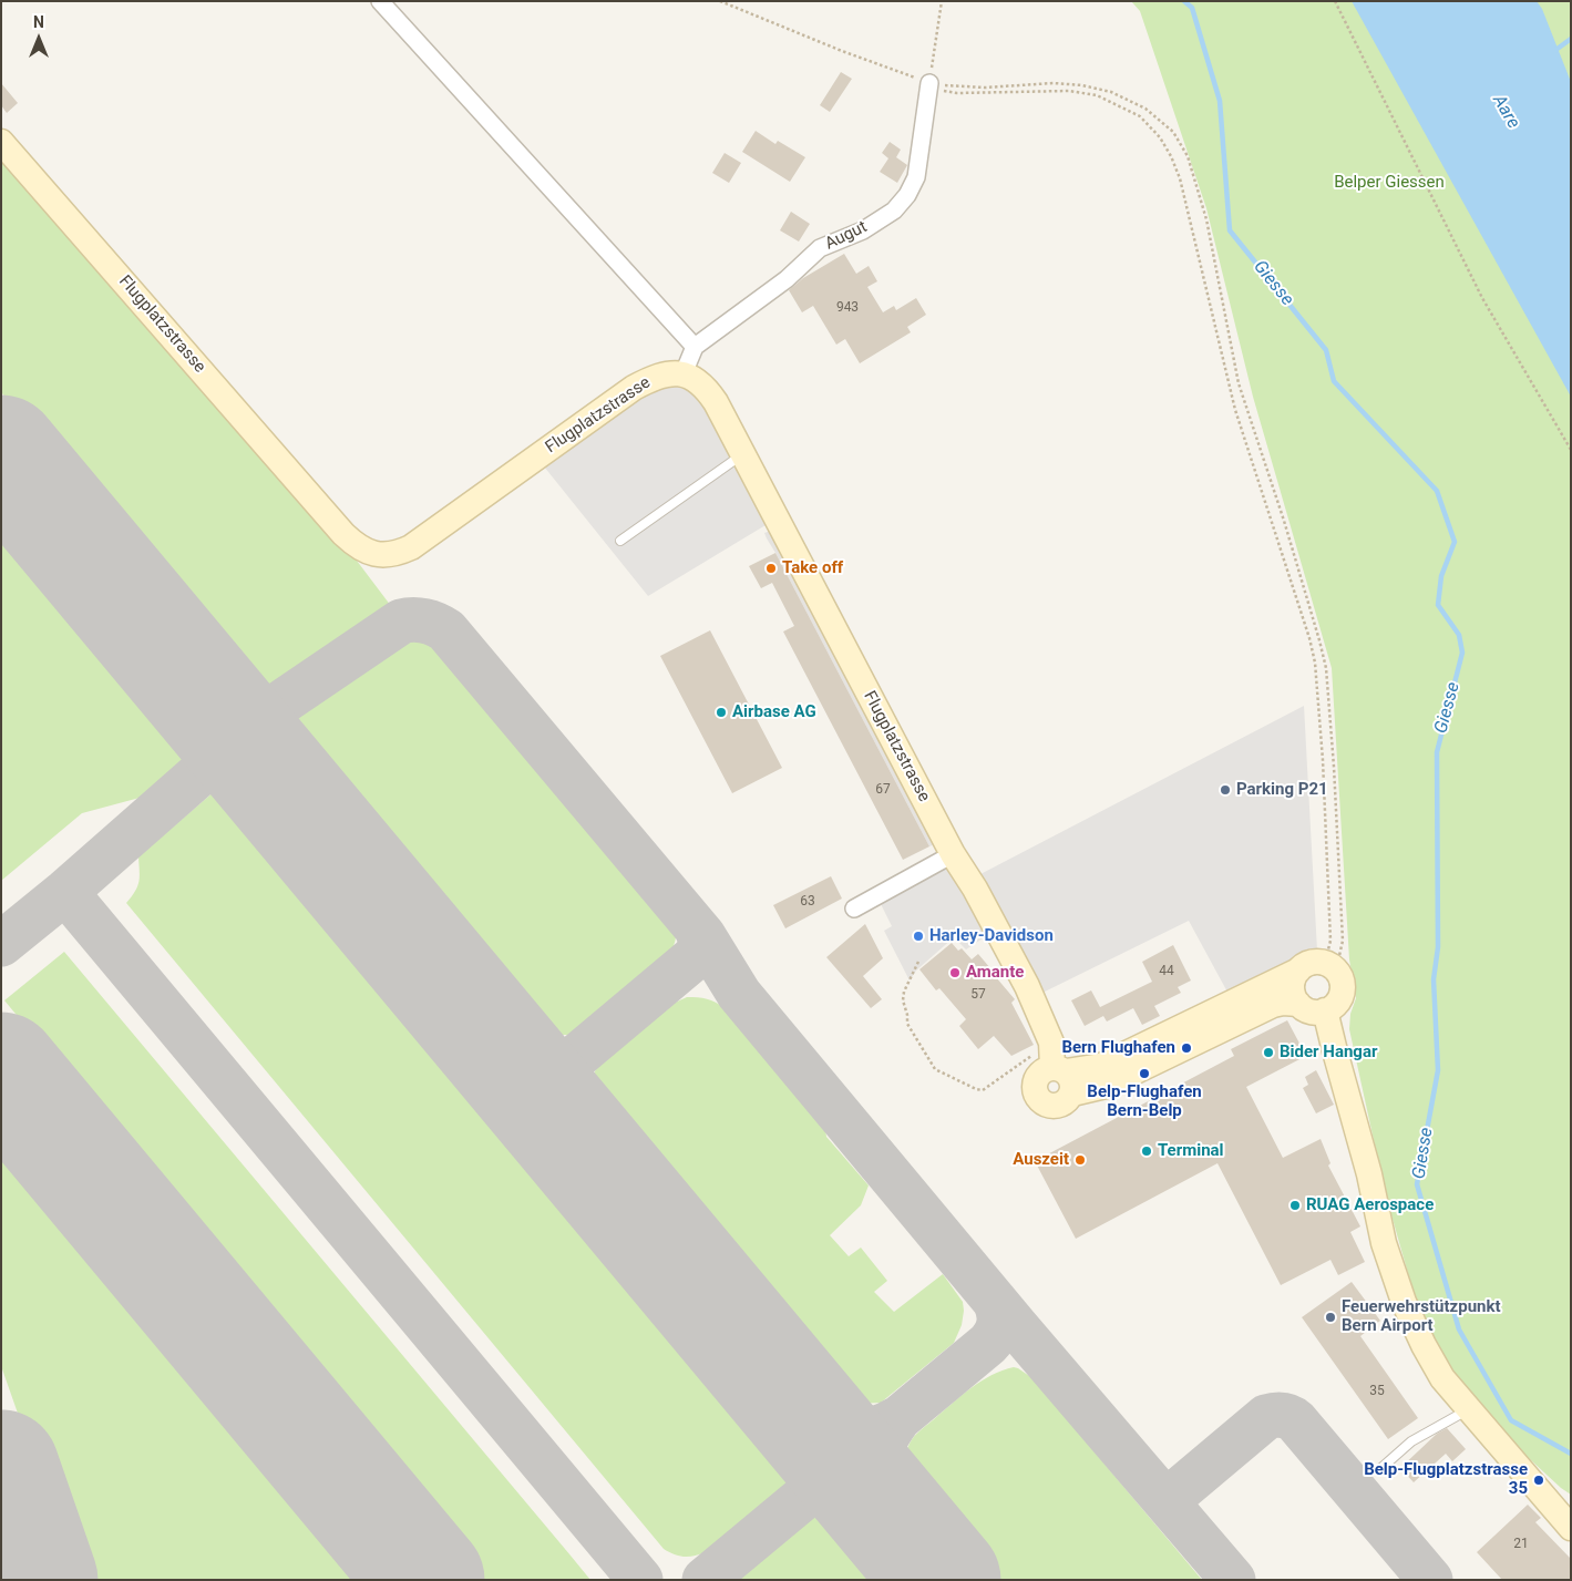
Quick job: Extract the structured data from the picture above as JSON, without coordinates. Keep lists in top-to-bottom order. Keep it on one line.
{"streets":{"street":["Augut","Flugplatzstrasse"]},"water":["Aare","Giesse"],"parks":["Belper Giessen"],"places":["Take off","Airbase AG","Parking P21","Harley-Davidson","Amante","Bern Flughafen","Bider Hangar","Belp-Flughafen Bern-Belp","Terminal","Auszeit","RUAG Aerospace","Feuerwehrstützpunkt Bern Airport","Belp-Flugplatzstrasse 35"],"house_numbers":["943","67","63","44","57","35","21"],"north":"top"}
